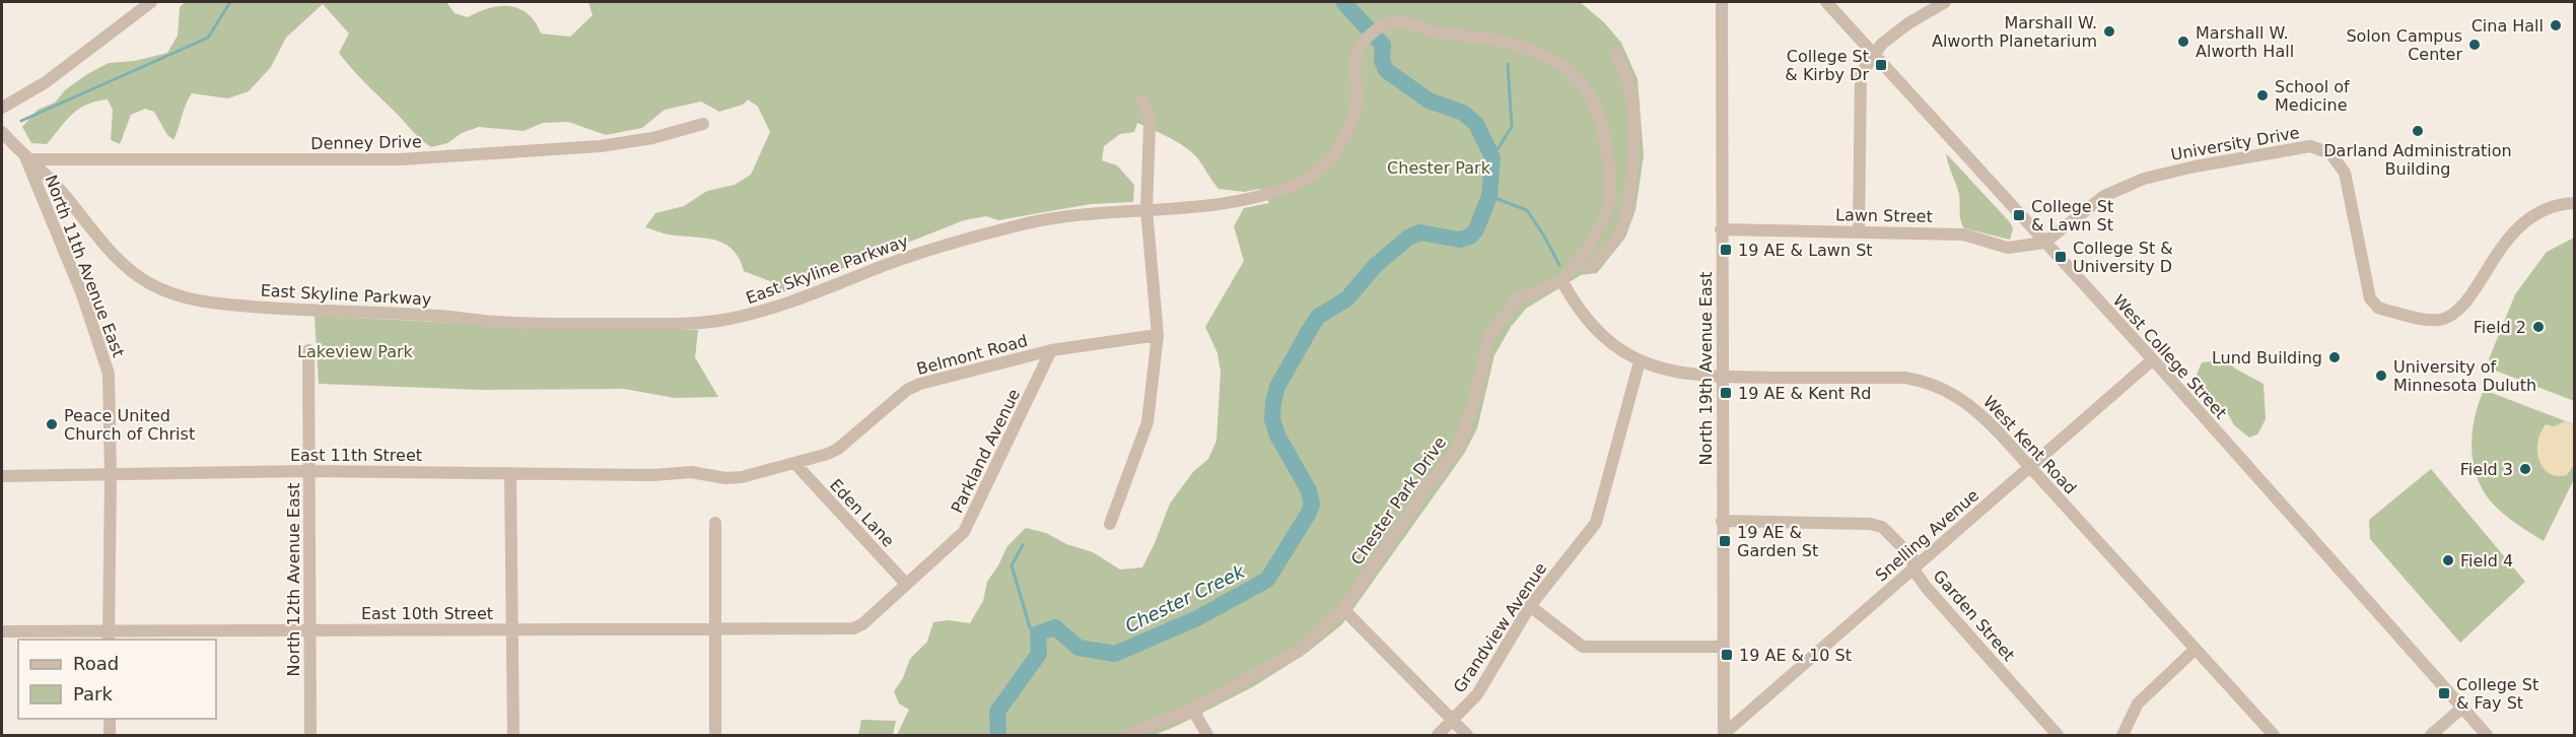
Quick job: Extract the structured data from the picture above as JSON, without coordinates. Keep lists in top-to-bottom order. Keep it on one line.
{"streets":{"street":["Denney Drive","University Drive","Lawn Street","North 11th Avenue East","East Skyline Parkway","Belmont Road","West College Street","North 19th Avenue East","West Kent Road","Parkland Avenue","East 11th Street","Chester Park Drive","Eden Lane","Snelling Avenue","North 12th Avenue East","East 10th Street","Garden Street","Grandview Avenue"]},"crossings":[["Denney Drive","North 11th Avenue East"],["Denney Drive","East Skyline Parkway"],["University Drive","Lawn Street"],["University Drive","West College Street"],["Lawn Street","West College Street"],["Lawn Street","North 19th Avenue East"],["North 11th Avenue East","East Skyline Parkway"],["North 11th Avenue East","East 11th Street"],["North 11th Avenue East","East 10th Street"],["East Skyline Parkway","Chester Park Drive"],["Belmont Road","Parkland Avenue"],["Belmont Road","East 11th Street"],["Belmont Road","Eden Lane"],["West College Street","Snelling Avenue"],["North 19th Avenue East","West Kent Road"],["North 19th Avenue East","Snelling Avenue"],["North 19th Avenue East","Garden Street"],["West Kent Road","Chester Park Drive"],["West Kent Road","Snelling Avenue"],["West Kent Road","Grandview Avenue"],["Parkland Avenue","Eden Lane"],["Parkland Avenue","East 10th Street"],["East 11th Street","North 12th Avenue East"],["Snelling Avenue","Garden Street"],["North 12th Avenue East","East 10th Street"]],"water":["Chester Creek"],"parks":["Chester Park","Lakeview Park"],"places":{"other":["Cina Hall","Marshall W. Alworth Planetarium","Marshall W. Alworth Hall","Solon Campus Center","School of Medicine","Darland Administration Building","Field 2","Lund Building","University of Minnesota Duluth","Peace United Church of Christ","Field 3","Field 4"],"transit":["College St & Kirby Dr","College St & Lawn St","19 AE & Lawn St","College St & University D","19 AE & Kent Rd","19 AE & Garden St","19 AE & 10 St","College St & Fay St"]},"legend":["Road","Park"]}
